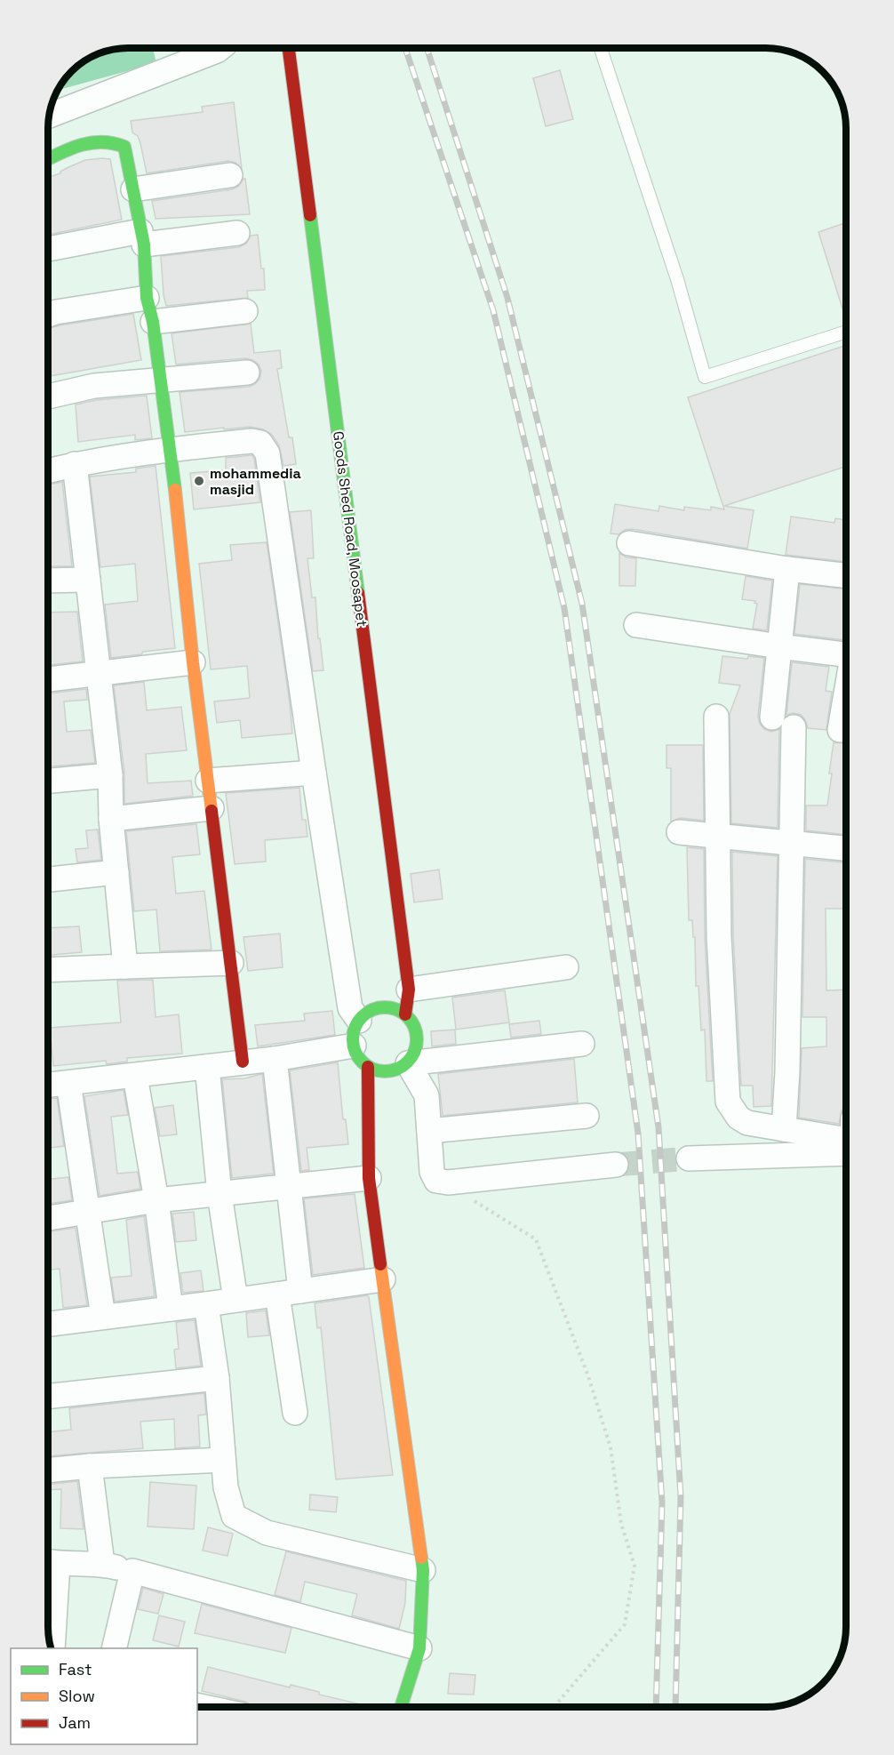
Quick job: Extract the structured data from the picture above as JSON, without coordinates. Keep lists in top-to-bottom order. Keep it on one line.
{"streets":{"street":["Goods Shed Road, Moosapet"]},"places":["mohammedia masjid"],"legend":["Fast","Slow","Jam"]}
